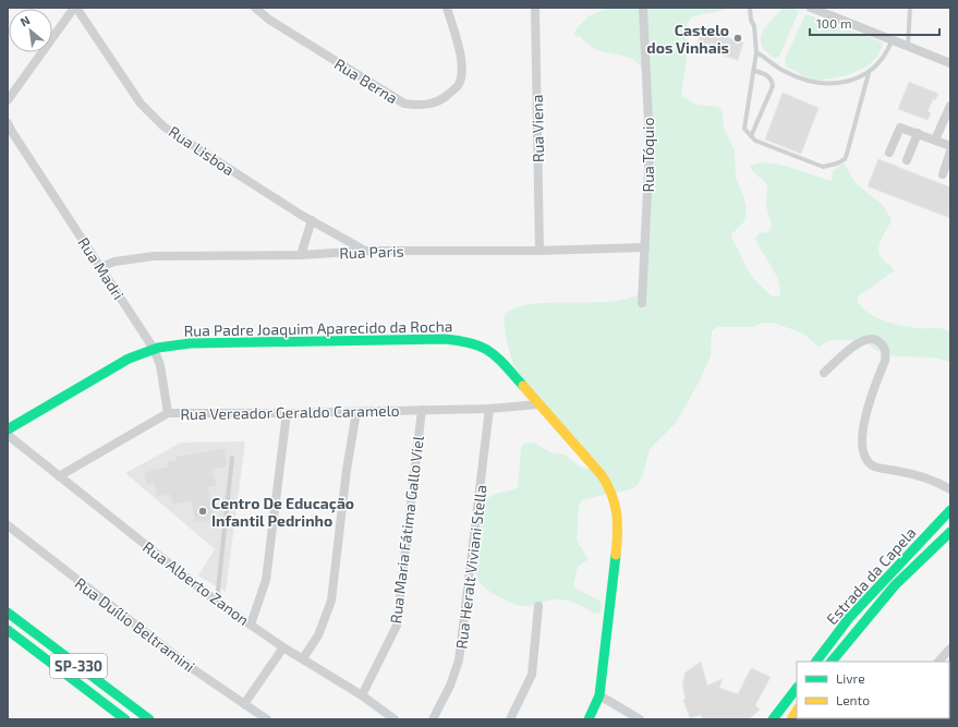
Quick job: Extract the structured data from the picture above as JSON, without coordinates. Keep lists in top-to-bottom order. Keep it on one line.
{"streets":{"main road":["Rua Padre Joaquim Aparecido da Rocha","Estrada da Capela","SP-330"],"street":["Rua Berna","Rua Viena","Rua Lisboa","Rua Tóquio","Rua Paris","Rua Madri","Rua Vereador Geraldo Caramelo","Rua Maria Fátima Gallo Viel","Rua Heralt Viviani Stella","Rua Alberto Zanon","Rua Duílio Beltramini"]},"crossings":[["Rua Viena","Rua Paris"],["Rua Lisboa","Rua Paris"],["Rua Tóquio","Rua Paris"],["Rua Paris","Rua Madri"],["Rua Madri","Rua Padre Joaquim Aparecido da Rocha"],["Rua Madri","Rua Vereador Geraldo Caramelo"],["Rua Padre Joaquim Aparecido da Rocha","Rua Vereador Geraldo Caramelo"],["Rua Vereador Geraldo Caramelo","Rua Maria Fátima Gallo Viel"],["Rua Vereador Geraldo Caramelo","Rua Heralt Viviani Stella"],["Rua Vereador Geraldo Caramelo","Rua Alberto Zanon"],["Rua Maria Fátima Gallo Viel","Rua Alberto Zanon"]],"places":["Castelo dos Vinhais","Centro De Educação Infantil Pedrinho"],"legend":["Livre","Lento"],"scale_bar":"100 m","north":"top left"}
